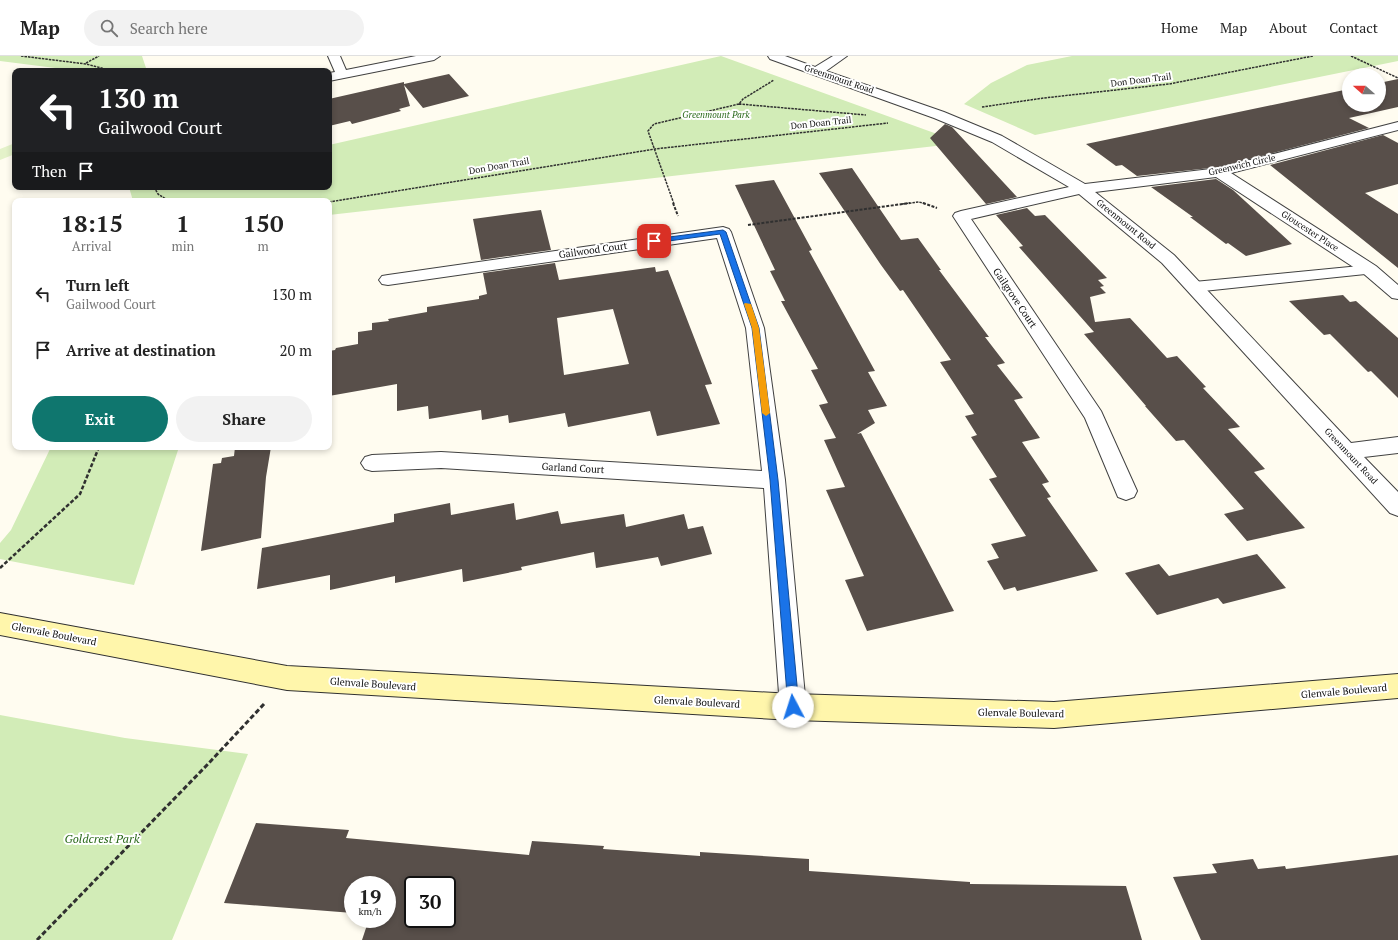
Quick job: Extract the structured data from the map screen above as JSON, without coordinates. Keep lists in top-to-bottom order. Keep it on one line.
{"streets":{"street":["Greenmount Road","Greenwich Circle","Gloucester Place","Gailwood Court","Gailgrove Court","Garland Court","Glenvale Boulevard"],"path":["Don Doan Trail"]},"crossings":[["Greenmount Road","Don Doan Trail"],["Greenmount Road","Greenwich Circle"],["Greenwich Circle","Gloucester Place"]],"parks":["Greenmount Park","Goldcrest Park"],"north":"left","page":{"header":"Map","search":"Search here","nav":["Home","Map","About","Contact"],"turn":["130 m","Gailwood Court"],"then":"Then","eta":["18:15","Arrival","1","min","150","m"],"list":[{"name":"Turn left","note":"Gailwood Court","value":"130 m"},{"name":"Arrive at destination","value":"20 m"}],"buttons":["Exit","Share"],"speed":"19 km/h","limit":"30"}}
